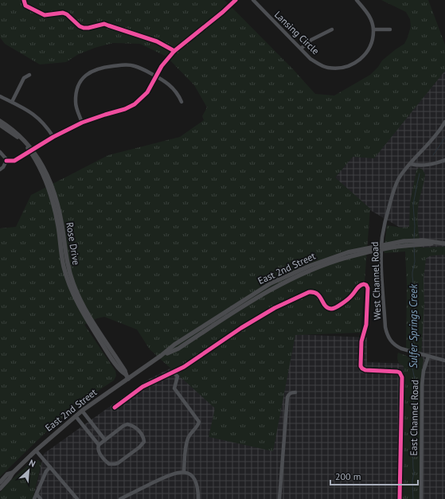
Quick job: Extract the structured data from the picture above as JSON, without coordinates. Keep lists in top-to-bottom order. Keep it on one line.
{"streets":{"main road":["Rose Drive","East 2nd Street"],"street":["Lansing Circle","West Channel Road","East Channel Road"]},"crossings":[["Rose Drive","East 2nd Street"],["West Channel Road","East Channel Road"]],"water":["Sulfer Springs Creek"],"scale_bar":"200 m","north":"top right"}
